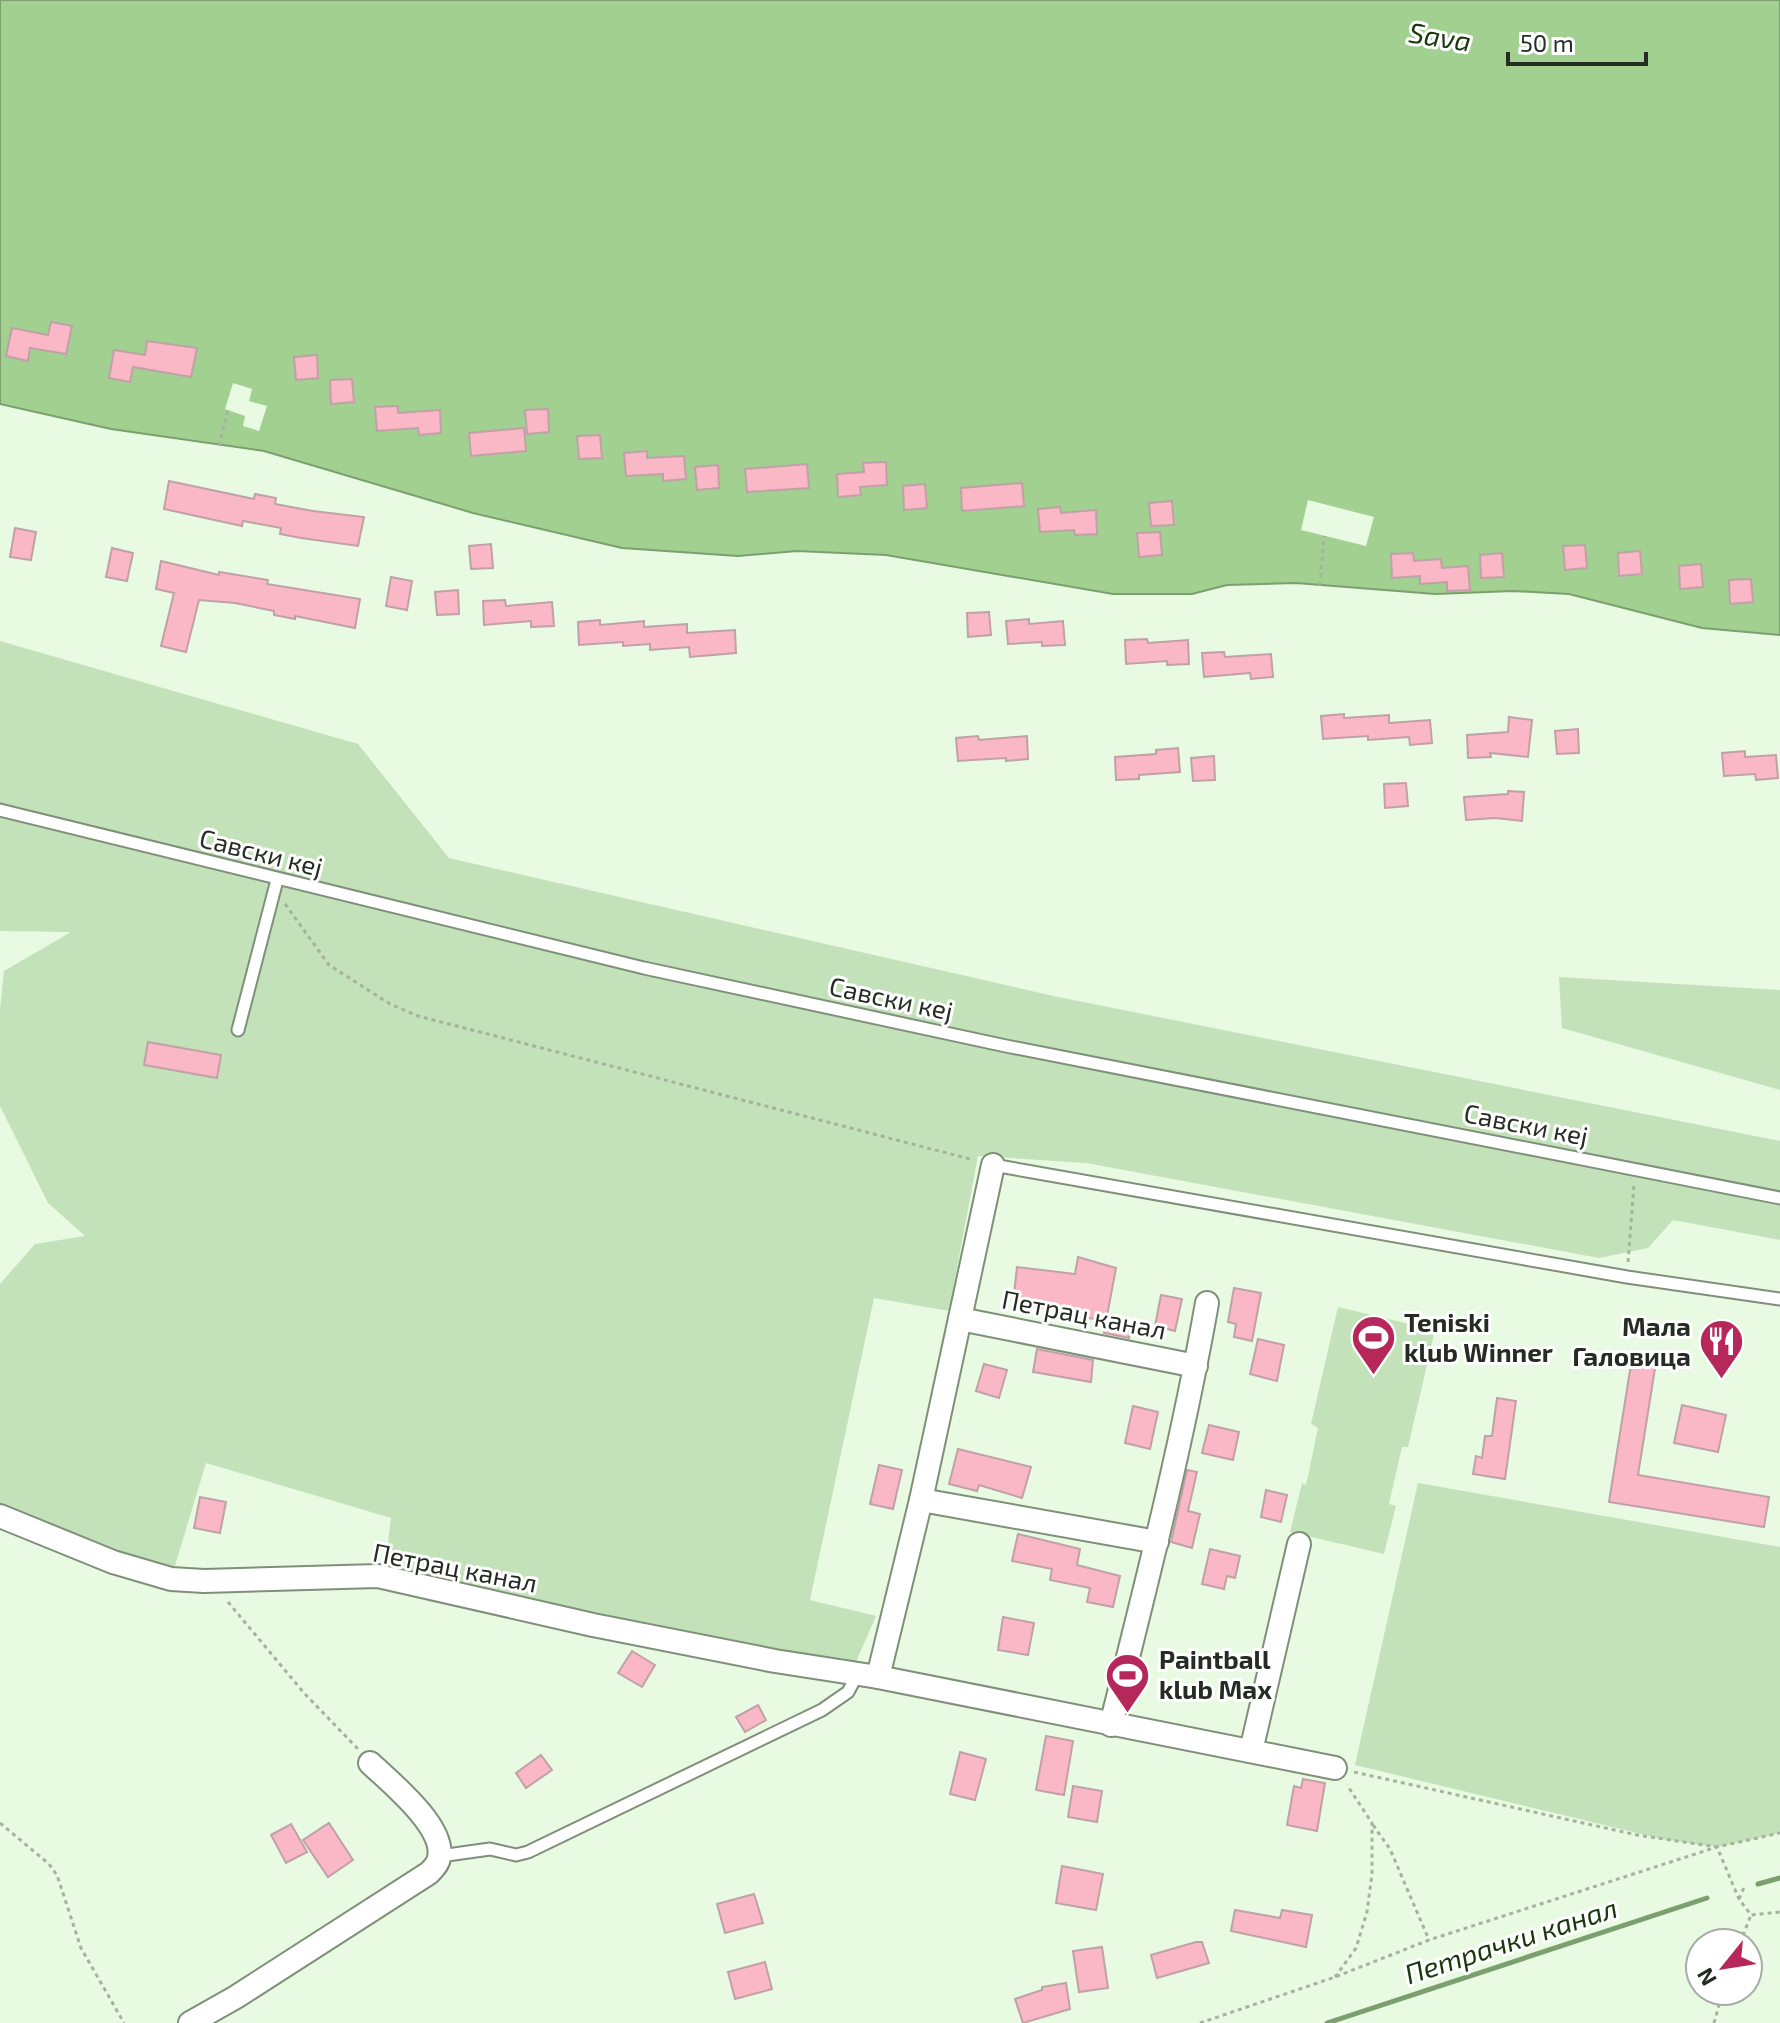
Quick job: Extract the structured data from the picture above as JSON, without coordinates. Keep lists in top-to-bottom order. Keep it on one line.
{"streets":{"street":["Петрац канал"],"lane":["Савски кеј"]},"water":["Sava","Петрачки канал"],"places":{"sports":["Teniski klub Winner","Paintball klub Max"],"restaurant":["Мала Галовица"]},"scale_bar":"50 m","north":"bottom left"}
